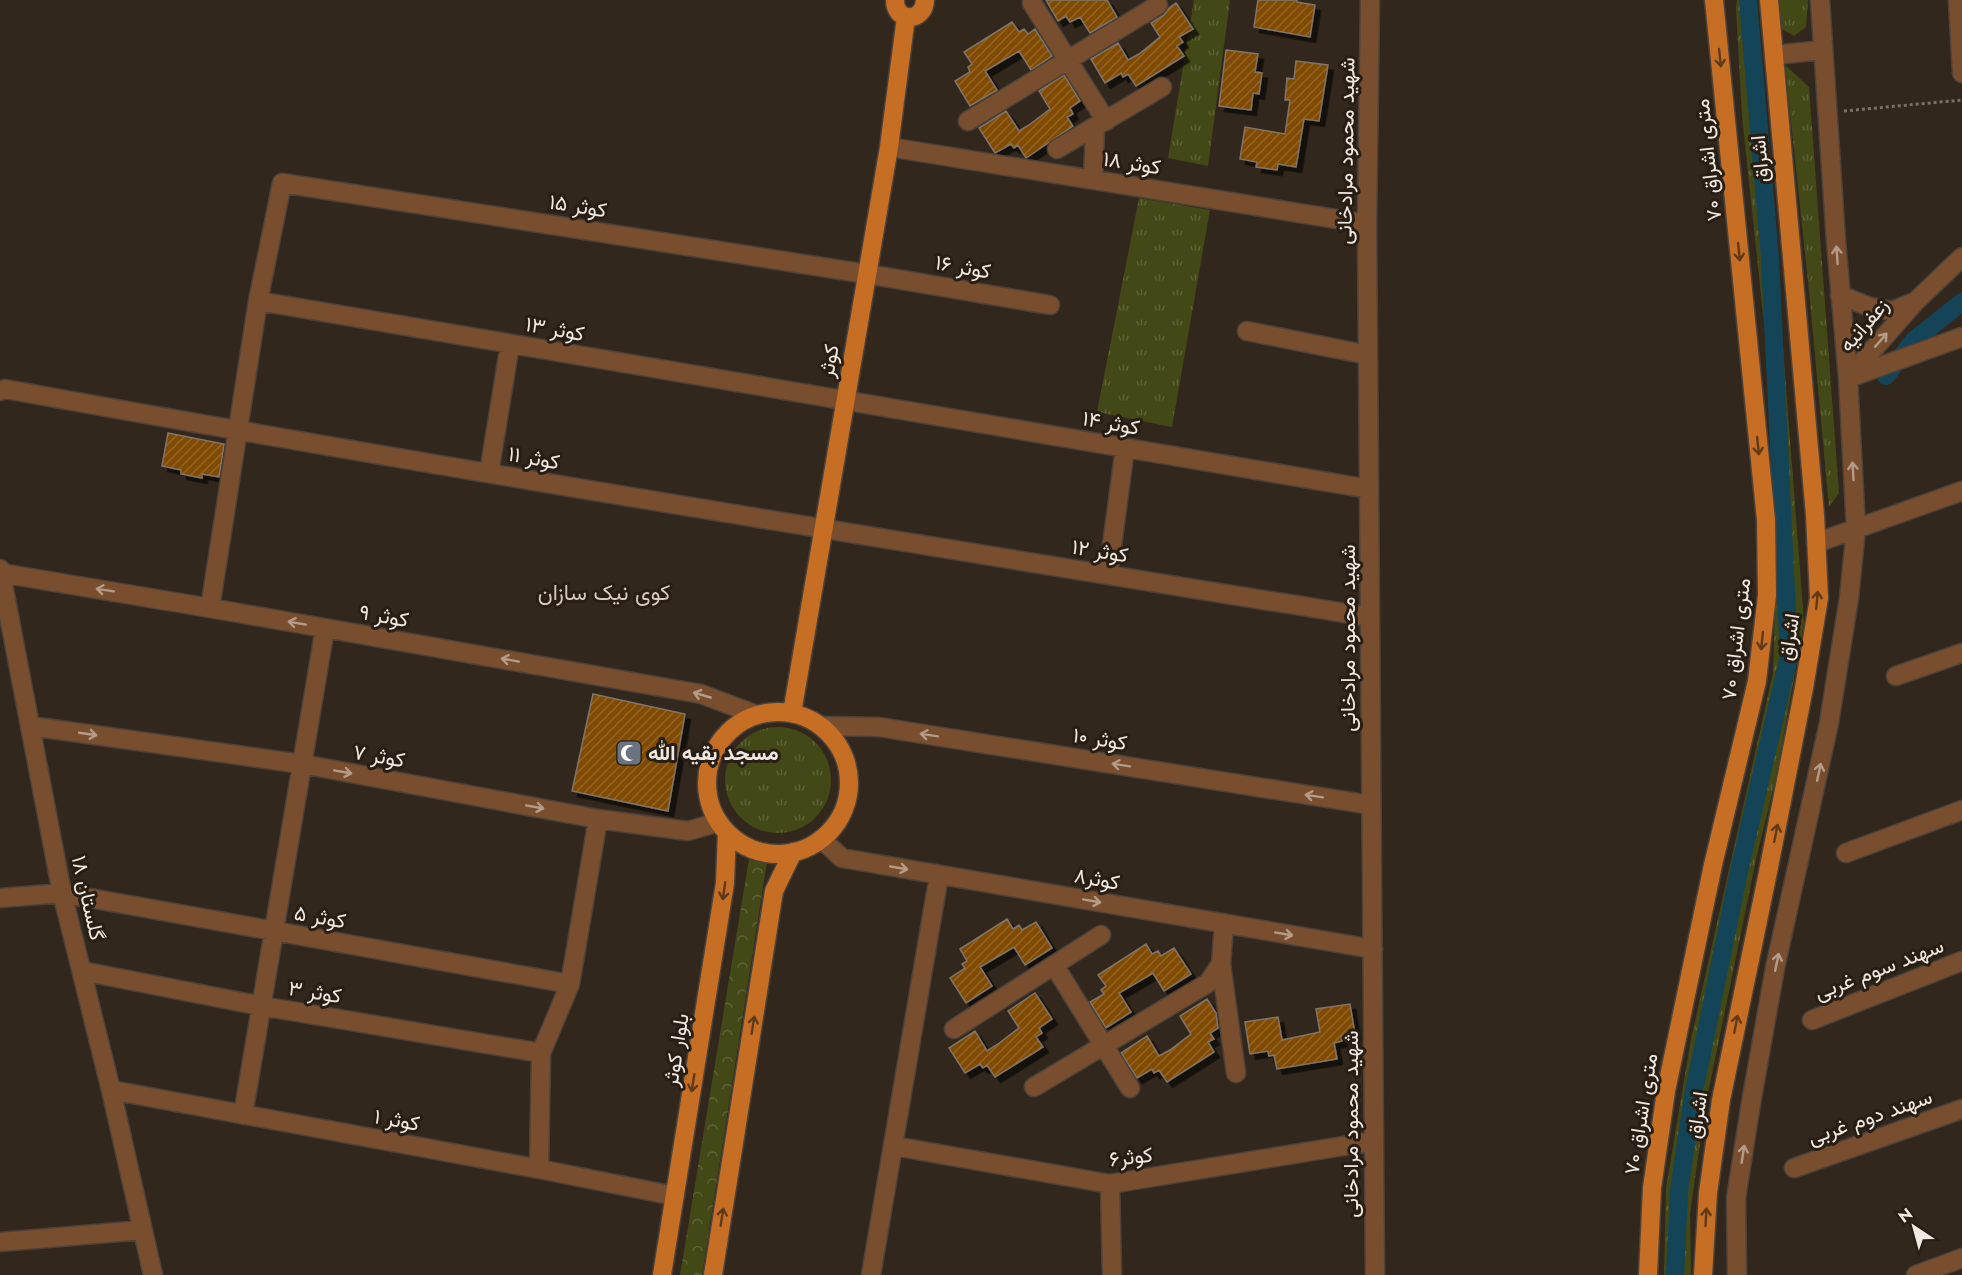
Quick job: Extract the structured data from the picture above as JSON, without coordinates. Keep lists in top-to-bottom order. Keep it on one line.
{"streets":{"main road":["اشراق","۷۰ متری اشراق","کوثر","بلوار کوثر"],"street":["شهید محمود مرادخانی","کوثر ۱۸","۱۵ کوثر","کوثر ۱۶","زعفرانیه","کوثر ۱۳","کوثر ۱۴","کوثر ۱۱","کوثر ۱۲","کوثر ۹","کوثر ۱۰","کوثر ۷","کوثر۸","گلستان ۱۸","کوثر ۵","سهند سوم غربی","کوثر ۳","سهند دوم غربی","کوثر ۱","کوثر۶"]},"crossings":[["شهید محمود مرادخانی","کوثر ۱۸"],["شهید محمود مرادخانی","کوثر ۱۴"],["شهید محمود مرادخانی","کوثر ۱۲"],["شهید محمود مرادخانی","کوثر ۱۰"],["شهید محمود مرادخانی","کوثر۸"],["شهید محمود مرادخانی","کوثر۶"],["کوثر ۱۸","کوثر"],["۱۵ کوثر","کوثر ۱۶"],["۱۵ کوثر","کوثر ۱۳"],["۱۵ کوثر","کوثر"],["کوثر ۱۶","کوثر"],["کوثر ۱۳","کوثر"],["کوثر ۱۳","کوثر ۱۴"],["کوثر","کوثر ۱۴"],["کوثر","کوثر ۱۱"],["کوثر","کوثر ۱۲"],["کوثر","کوثر ۹"],["کوثر","کوثر ۱۰"],["کوثر","کوثر ۷"],["کوثر","کوثر۸"],["کوثر","بلوار کوثر"],["کوثر ۱۱","کوثر ۱۲"],["کوثر ۹","کوثر ۱۰"],["کوثر ۹","کوثر ۷"],["کوثر ۹","کوثر۸"],["کوثر ۹","گلستان ۱۸"],["کوثر ۹","بلوار کوثر"],["کوثر ۱۰","کوثر ۷"],["کوثر ۱۰","کوثر۸"],["کوثر ۱۰","بلوار کوثر"],["کوثر ۷","کوثر۸"],["کوثر ۷","گلستان ۱۸"],["کوثر ۷","بلوار کوثر"],["کوثر۸","بلوار کوثر"],["گلستان ۱۸","کوثر ۵"],["گلستان ۱۸","کوثر ۳"],["گلستان ۱۸","کوثر ۱"],["بلوار کوثر","کوثر ۱"]],"one_way":["اشراق","۷۰ متری اشراق","زعفرانیه","کوثر ۹","کوثر ۱۰","کوثر ۷","کوثر۸"],"districts":["کوی نیک سازان"],"places":{"mosque":["مسجد بقیه الله"]},"north":"top left"}
